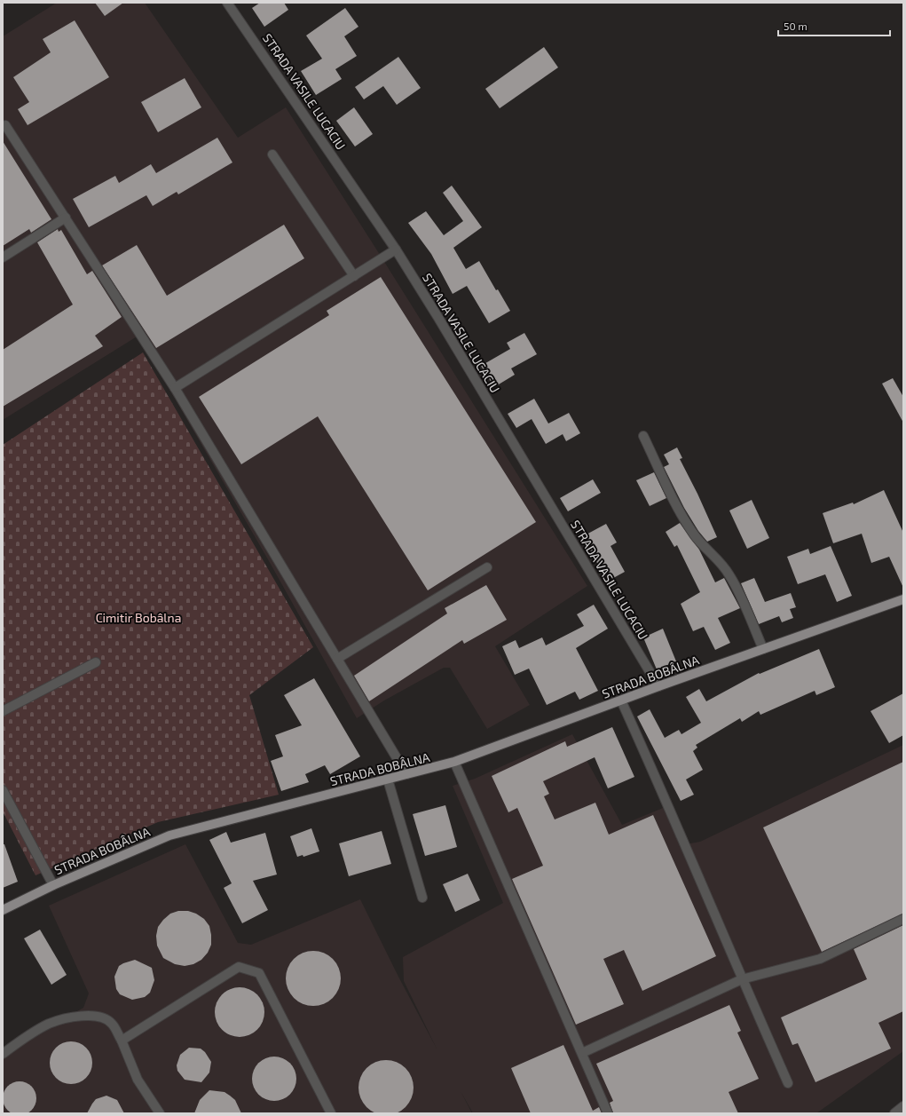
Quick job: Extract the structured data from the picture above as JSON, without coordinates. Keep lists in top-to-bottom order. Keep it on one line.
{"streets":{"main road":["STRADA BOBÂLNA"],"street":["STRADA VASILE LUCACIU"]},"crossings":[["STRADA VASILE LUCACIU","STRADA BOBÂLNA"]],"parks":["Cimitir Bobâlna"],"scale_bar":"50 m"}
